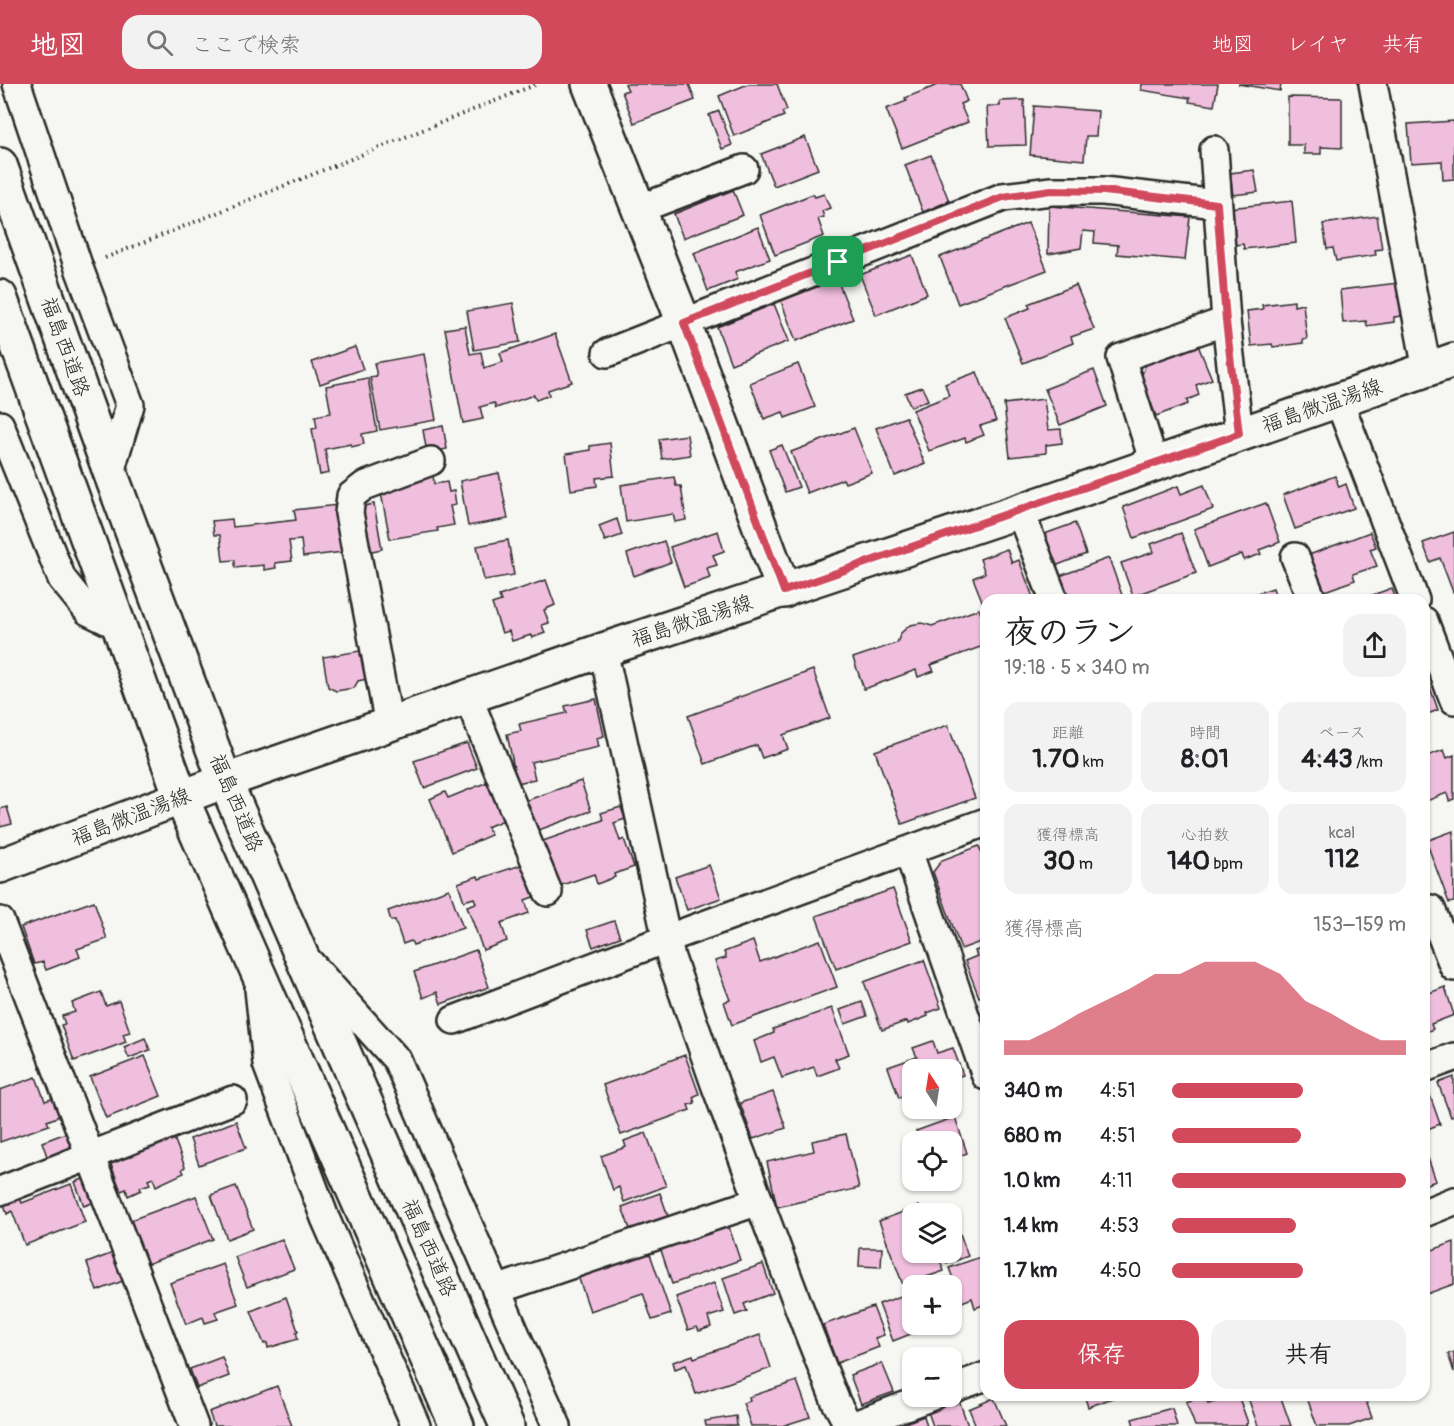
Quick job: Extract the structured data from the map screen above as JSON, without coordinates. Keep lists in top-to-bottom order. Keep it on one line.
{"streets":{"main road":["福島西道路","福島微温湯線"]},"crossings":[["福島西道路","福島微温湯線"]],"north":"top","page":{"header":"地図","search":"ここで検索","nav":["地図","レイヤ","共有"],"heading":["夜のラン","19:18 · 5 × 340 m"],"stats":[["距離","1.70 km"],["時間","8:01"],["ペース","4:43 /km"],["獲得標高","30 m"],["心拍数","140 bpm"],["kcal","112"]],"chart":["獲得標高","153–159 m"],"map_buttons":["+","−"],"list":[{"name":"340 m","note":"4:51"},{"name":"680 m","note":"4:51"},{"name":"1.0 km","note":"4:11"},{"name":"1.4 km","note":"4:53"},{"name":"1.7 km","note":"4:50"}],"buttons":["保存","共有"]}}
